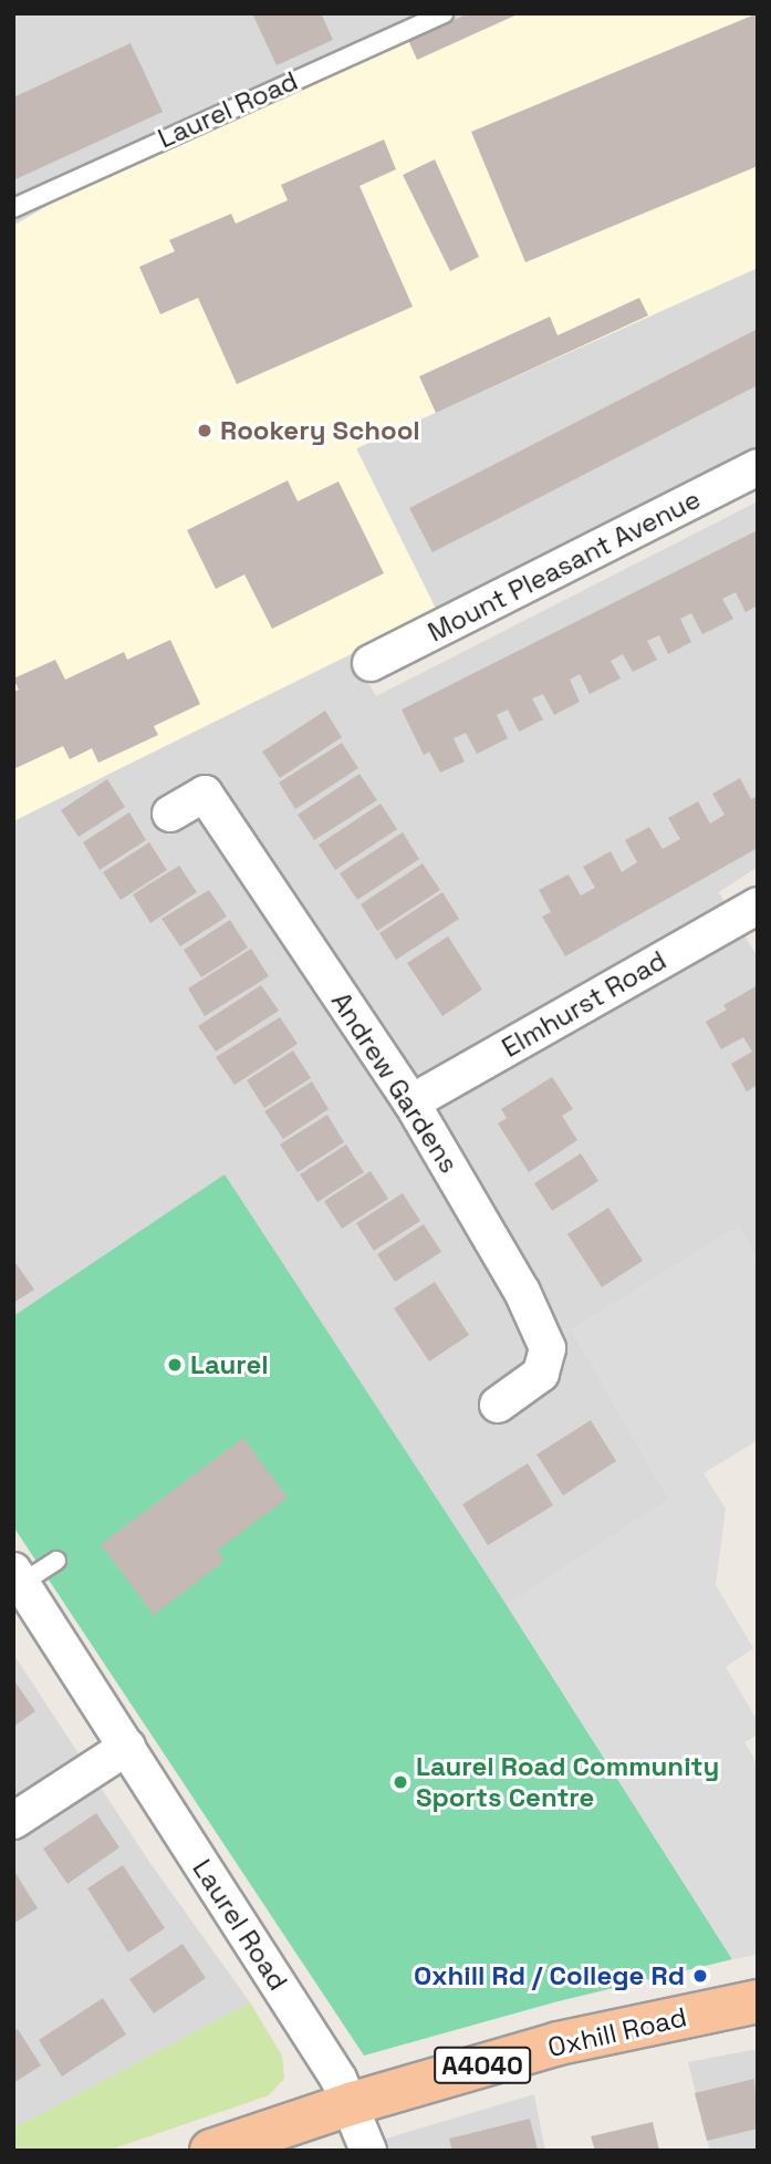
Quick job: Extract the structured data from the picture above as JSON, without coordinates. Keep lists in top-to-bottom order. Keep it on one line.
{"streets":{"main road":["Oxhill Road","A4040"],"street":["Laurel Road","Mount Pleasant Avenue","Elmhurst Road","Andrew Gardens"]},"crossings":[["Laurel Road","Oxhill Road"],["Elmhurst Road","Andrew Gardens"]],"places":["Rookery School","Laurel","Laurel Road Community Sports Centre","Oxhill Rd / College Rd"]}
